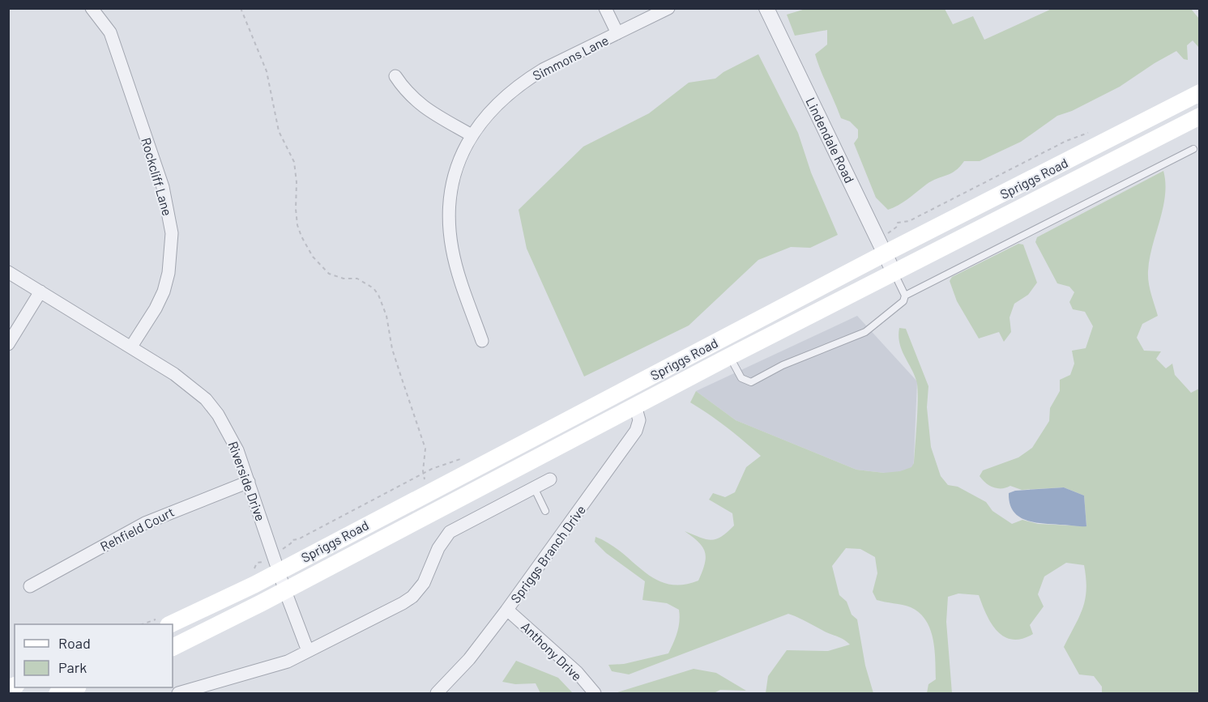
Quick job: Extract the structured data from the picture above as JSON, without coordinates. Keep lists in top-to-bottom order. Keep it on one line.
{"streets":{"main road":["Spriggs Road"],"street":["Simmons Lane","Lindendale Road","Rockcliff Lane","Riverside Drive","Rehfield Court","Spriggs Branch Drive","Anthony Drive"]},"crossings":[["Lindendale Road","Spriggs Road"],["Rockcliff Lane","Riverside Drive"],["Spriggs Road","Riverside Drive"],["Spriggs Road","Spriggs Branch Drive"],["Riverside Drive","Rehfield Court"],["Spriggs Branch Drive","Anthony Drive"]],"legend":["Road","Park"]}
